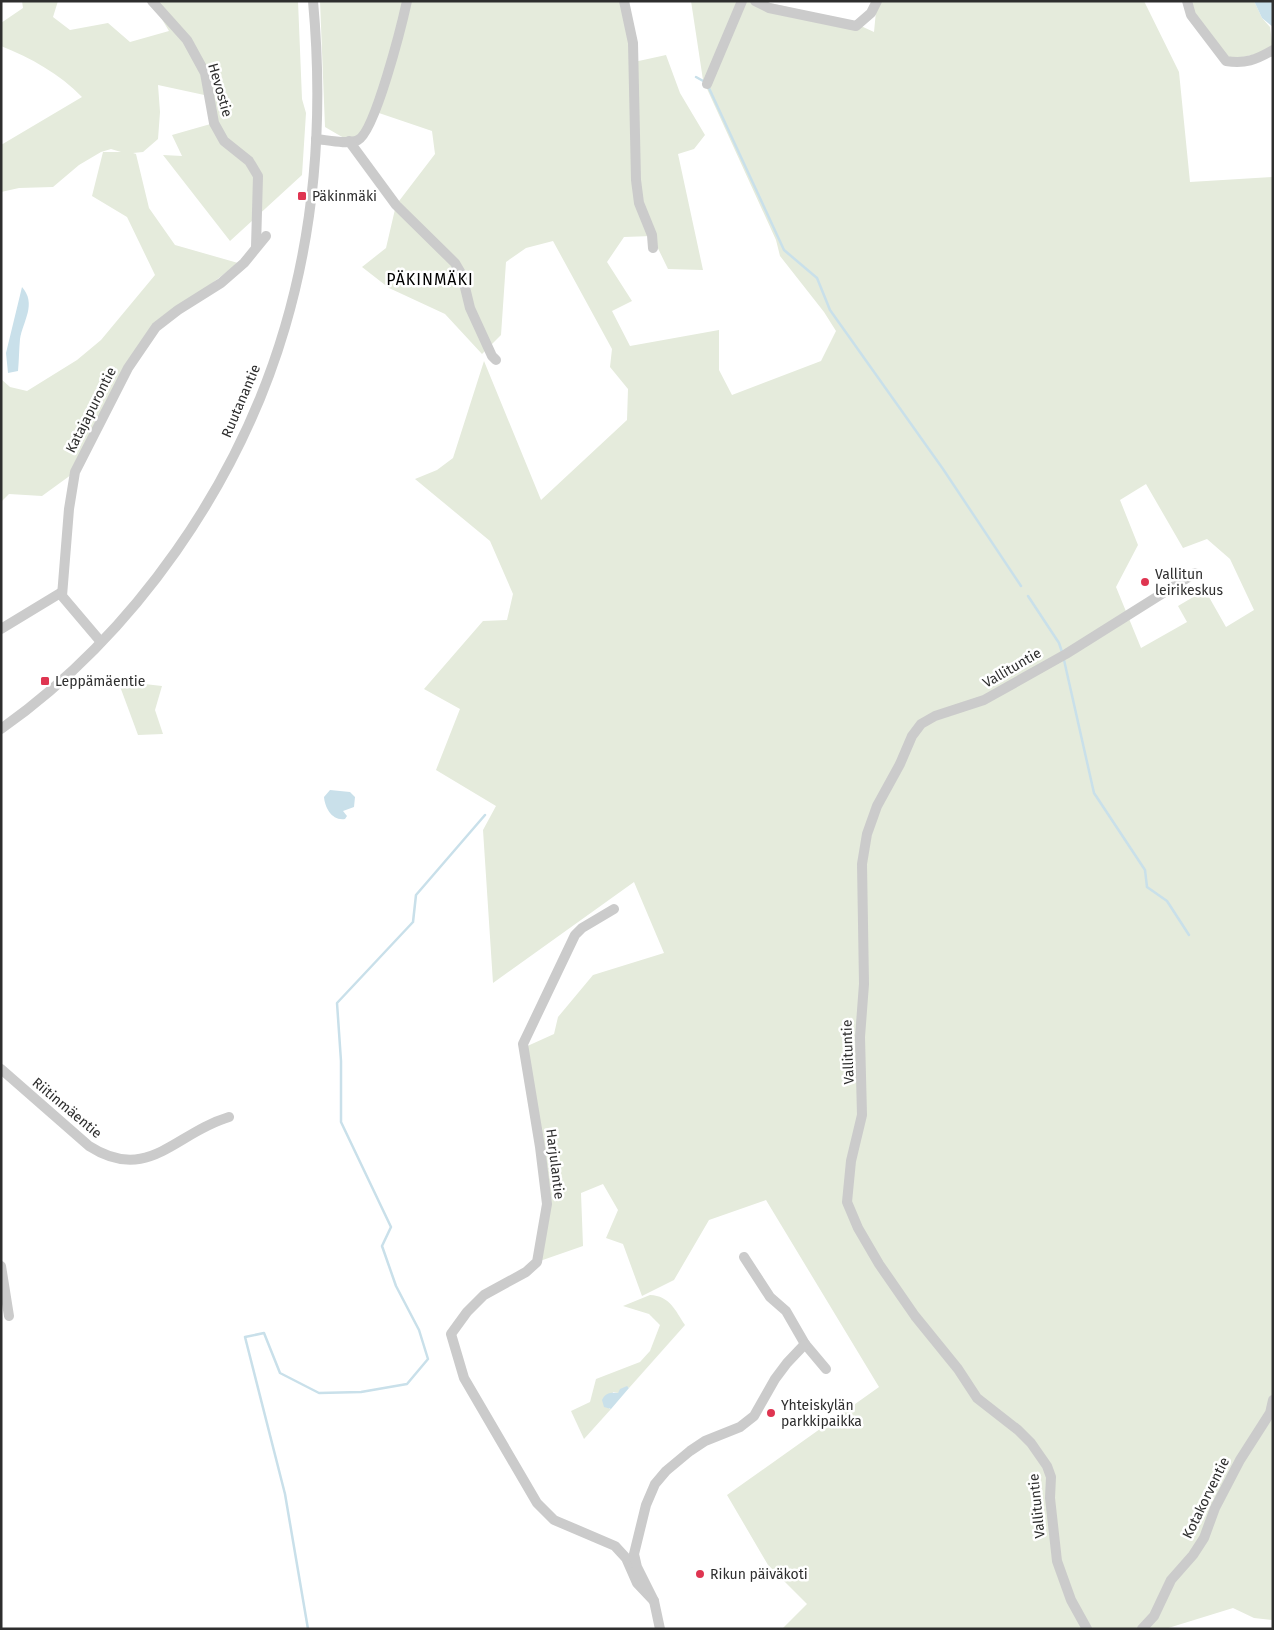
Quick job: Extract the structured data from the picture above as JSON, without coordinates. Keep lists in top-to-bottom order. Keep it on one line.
{"streets":{"street":["Hevostie","Ruutanantie","Katajapurontie","Vallituntie","Riitinmäentie","Harjulantie","Kotakorventie"]},"crossings":[["Hevostie","Katajapurontie"]],"districts":["PÄKINMÄKI"],"places":{"transit":["Päkinmäki","Leppämäentie"],"other":["Vallitun leirikeskus","Yhteiskylän parkkipaikka","Rikun päiväkoti"]}}
